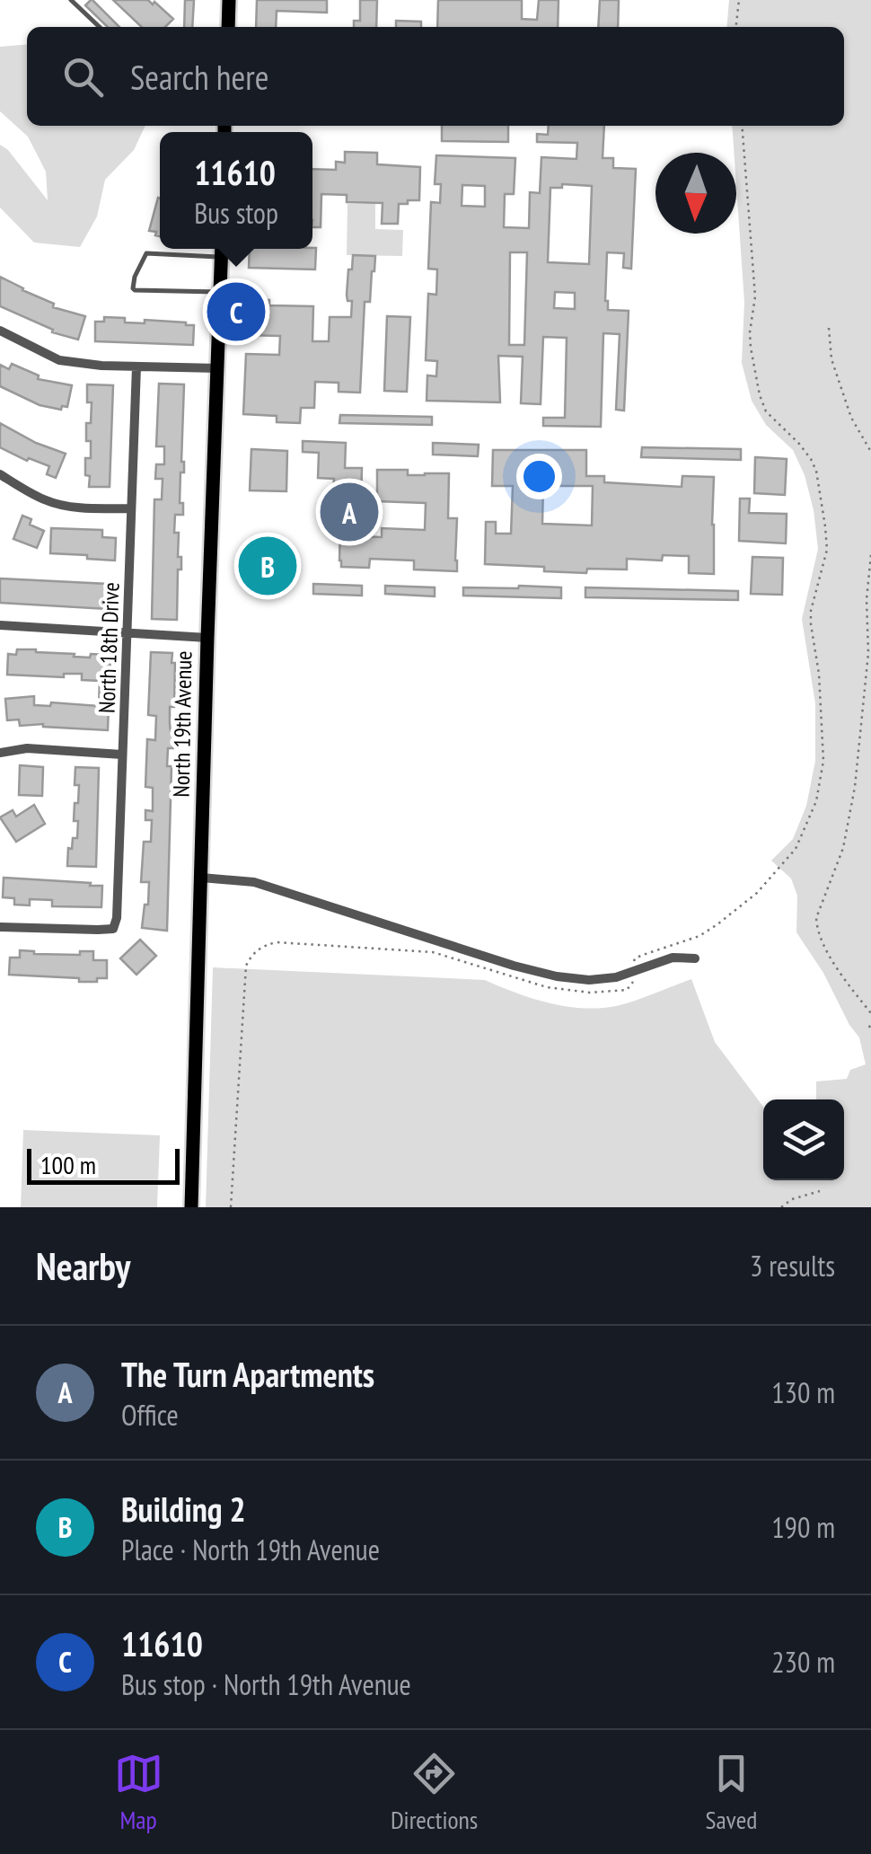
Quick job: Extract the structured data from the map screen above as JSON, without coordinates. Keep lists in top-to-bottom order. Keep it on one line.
{"streets":{"main road":["North 19th Avenue"],"street":["North 18th Drive"]},"scale_bar":"100 m","north":"bottom","page":{"search":"Search here","popup":["11610","Bus stop"],"pins":["C","A","B"],"scale":"100 m","heading":["Nearby","3 results"],"list":[{"mark":"A","name":"The Turn Apartments","note":"Office","value":"130 m"},{"mark":"B","name":"Building 2","note":"Place · North 19th Avenue","value":"190 m"},{"mark":"C","name":"11610","note":"Bus stop · North 19th Avenue","value":"230 m"}],"nav":["Map","Directions","Saved"]}}
